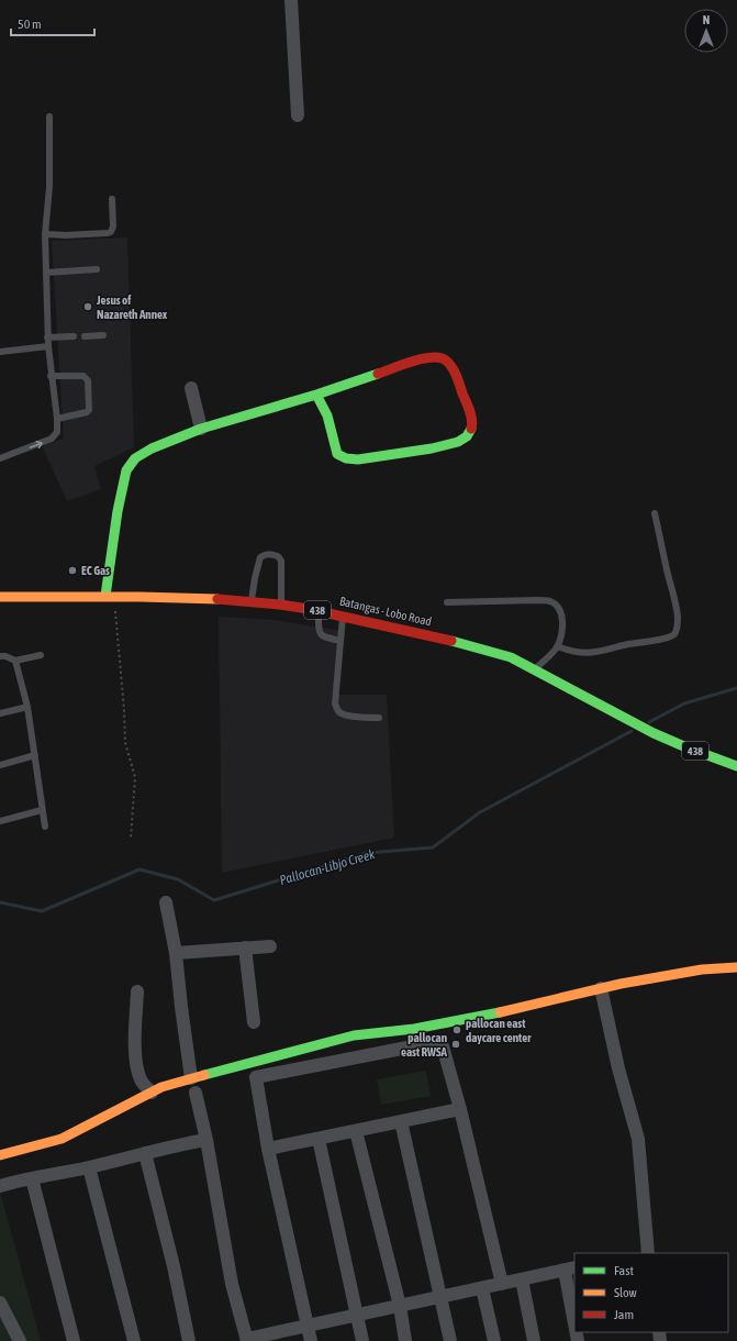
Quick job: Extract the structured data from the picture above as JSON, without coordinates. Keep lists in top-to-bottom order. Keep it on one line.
{"streets":{"street":["438","Batangas - Lobo Road"]},"water":["Pallocan-Libjo Creek"],"places":["Jesus of Nazareth Annex","EC Gas","pallocan east daycare center","pallocan east RWSA"],"legend":["Fast","Slow","Jam"],"scale_bar":"50 m","north":"top"}
